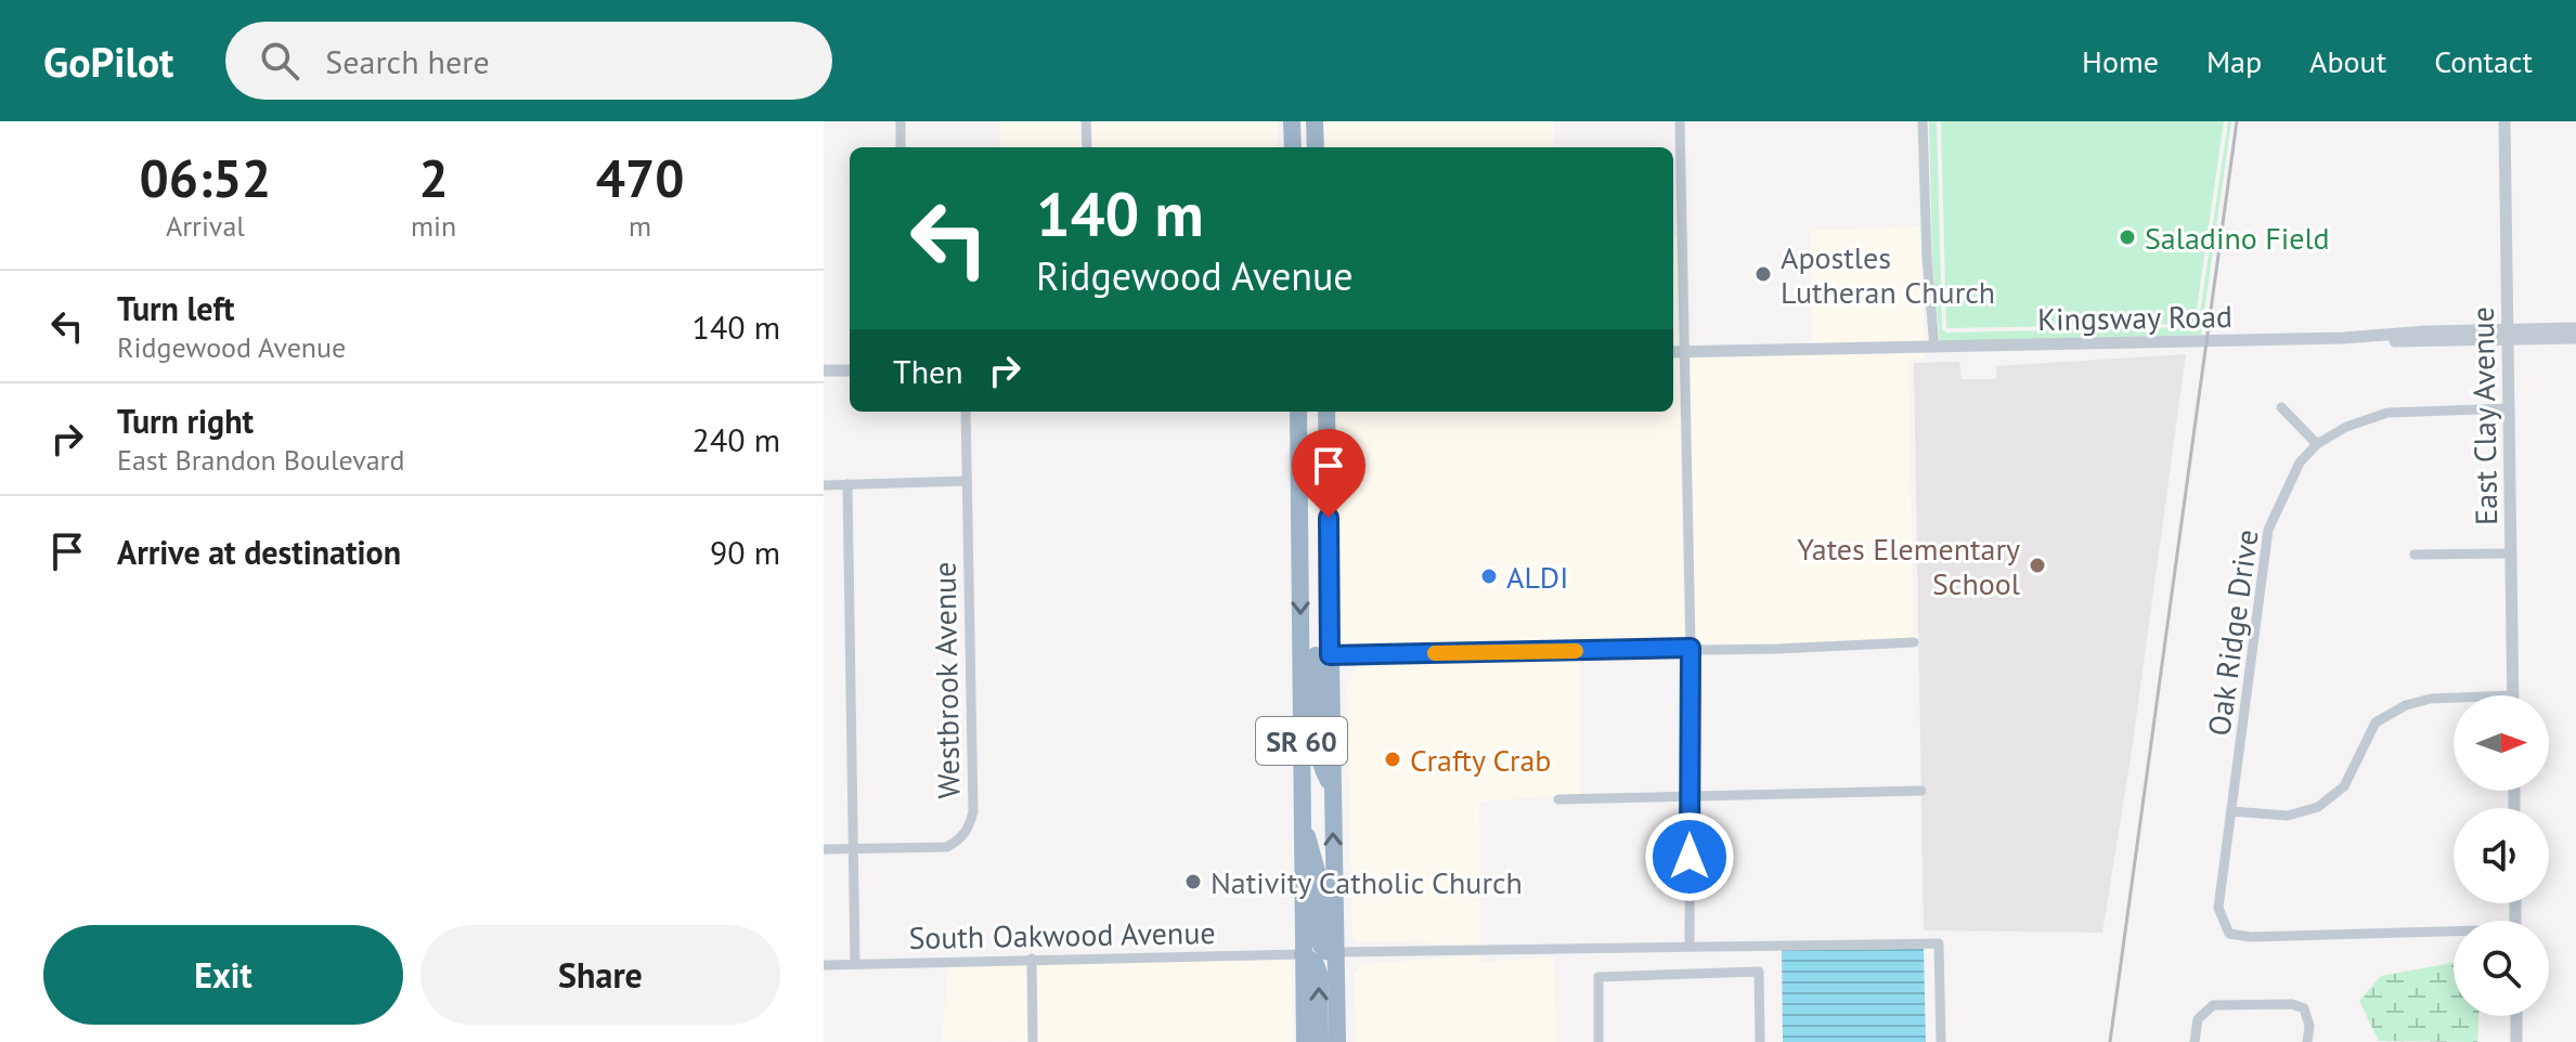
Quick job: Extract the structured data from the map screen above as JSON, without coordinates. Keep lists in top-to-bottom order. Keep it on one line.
{"streets":{"highway":["SR 60"],"street":["Kingsway Road","East Clay Avenue","Oak Ridge Drive","Westbrook Avenue","South Oakwood Avenue"]},"crossings":[["Kingsway Road","East Clay Avenue"],["East Clay Avenue","Oak Ridge Drive"],["SR 60","South Oakwood Avenue"]],"places":["Saladino Field","Apostles Lutheran Church","Yates Elementary School","ALDI","Crafty Crab","Nativity Catholic Church"],"north":"right","page":{"header":"GoPilot","search":"Search here","nav":["Home","Map","About","Contact"],"eta":["06:52","Arrival","2","min","470","m"],"turn":["140 m","Ridgewood Avenue"],"list":[{"name":"Turn left","note":"Ridgewood Avenue","value":"140 m"},{"name":"Turn right","note":"East Brandon Boulevard","value":"240 m"},{"name":"Arrive at destination","value":"90 m"}],"then":"Then","buttons":["Exit","Share"]}}
